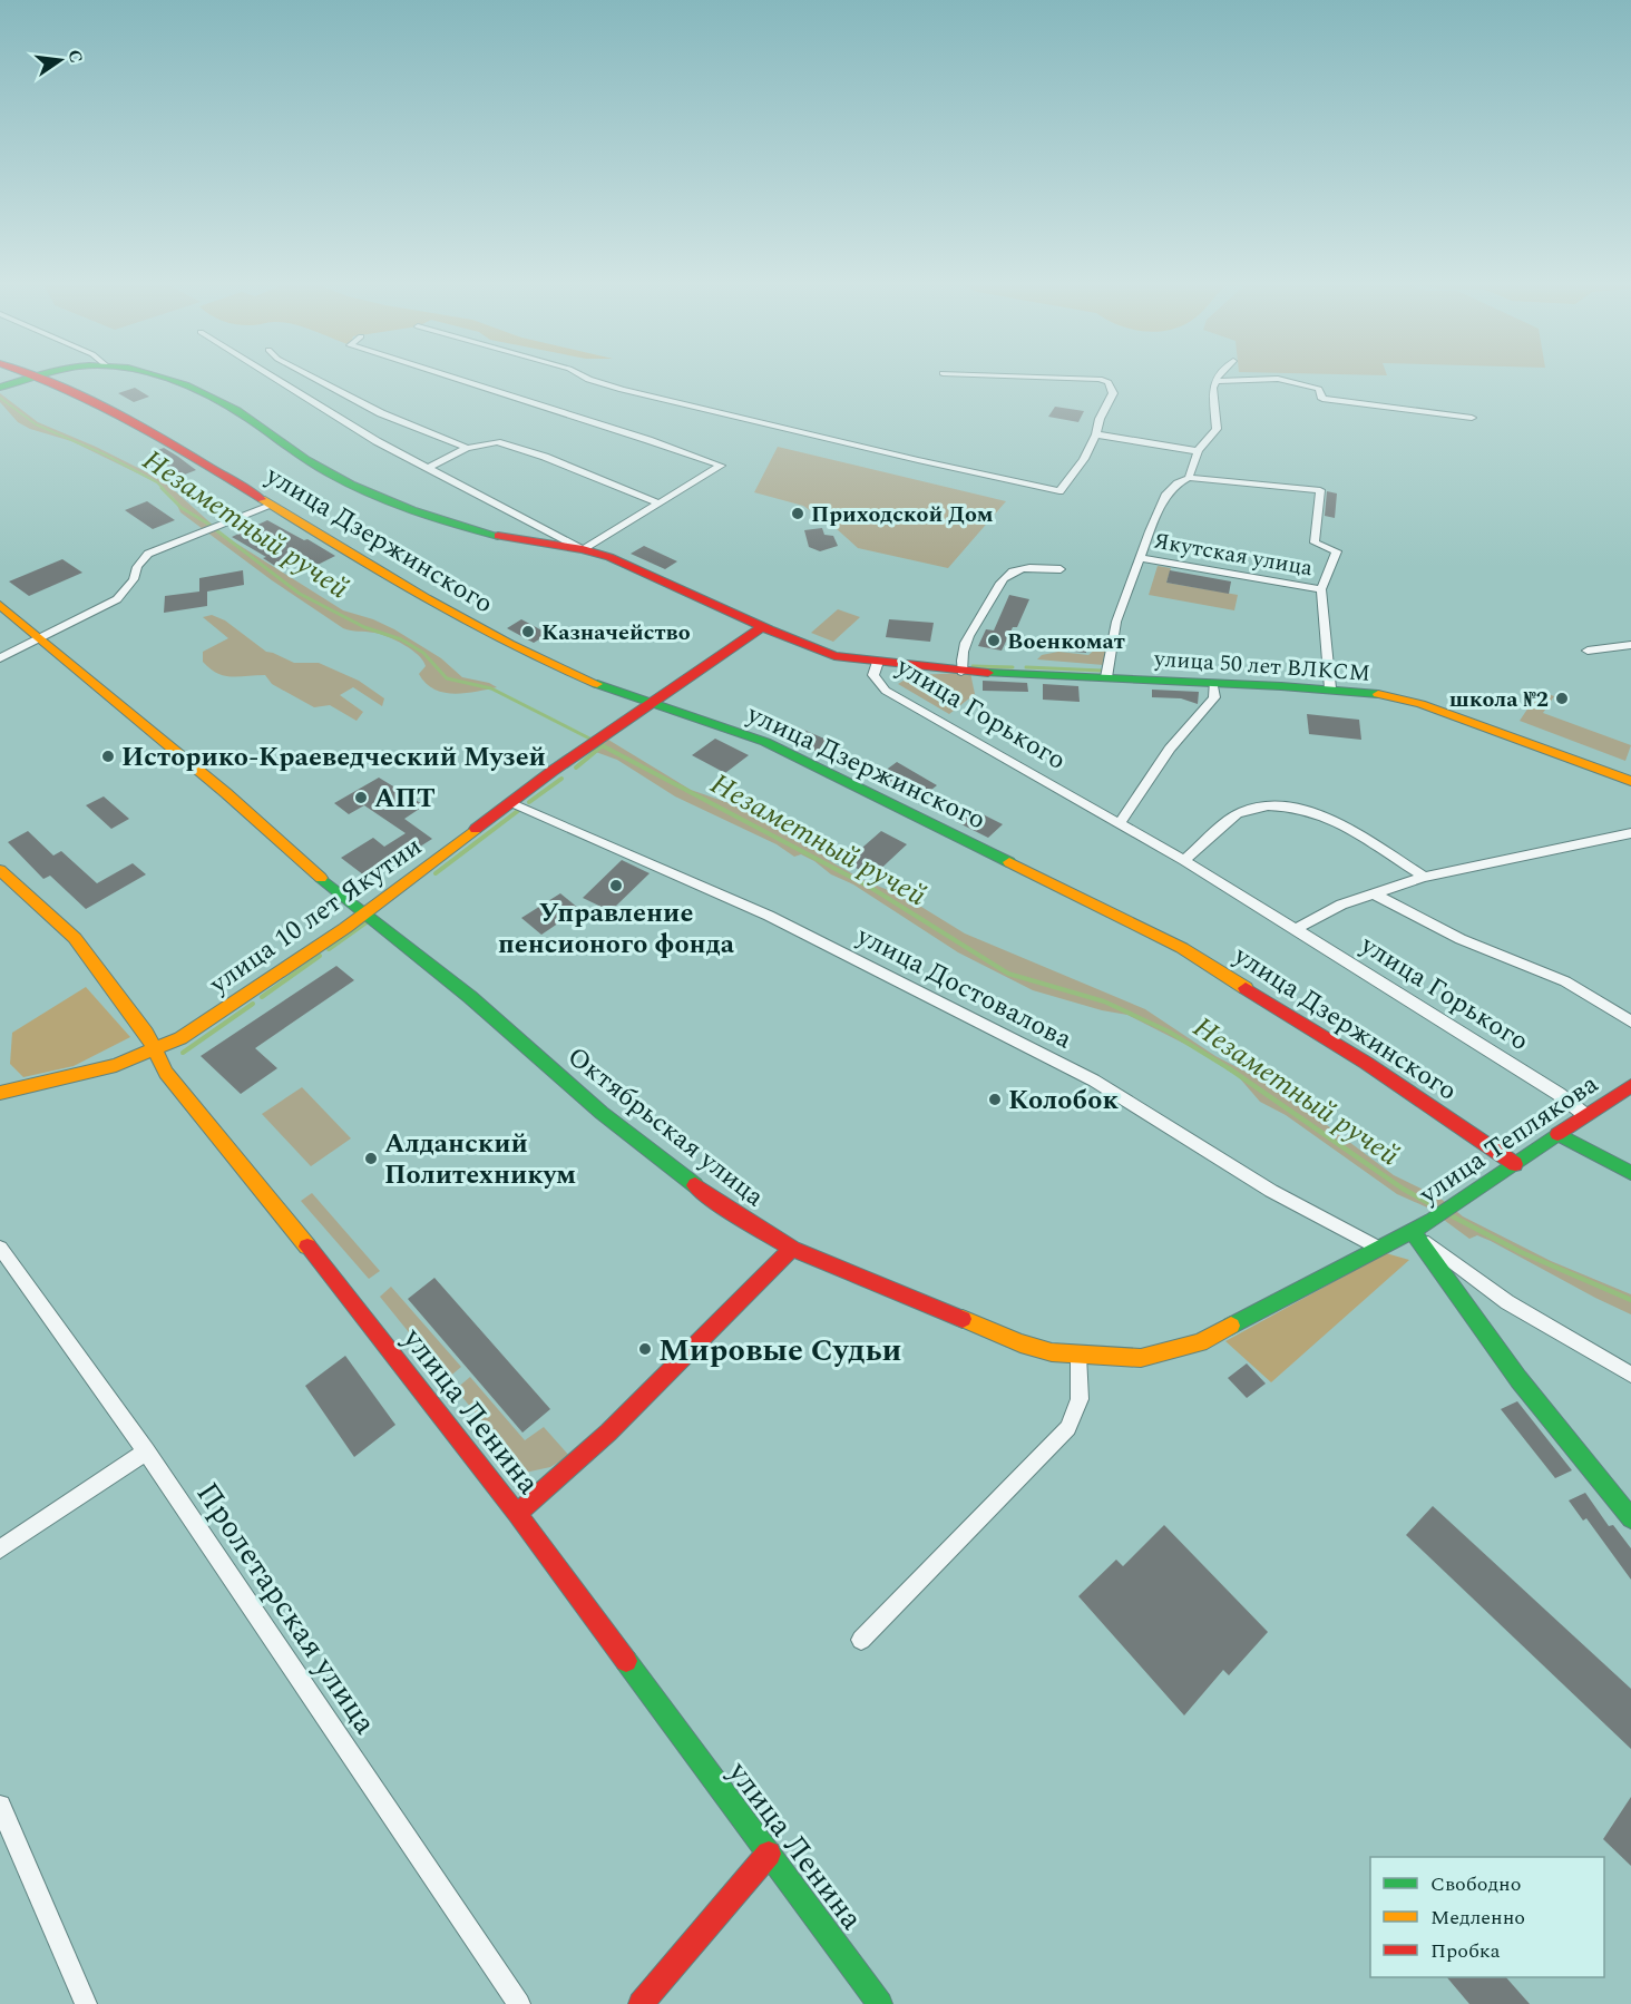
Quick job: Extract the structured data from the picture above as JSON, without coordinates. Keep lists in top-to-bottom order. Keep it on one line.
{"streets":{"main road":["улица Дзержинского","улица 50 лет ВЛКСМ","улица Горького","улица 10 лет Якутии","Октябрьская улица","улица Теплякова","улица Ленина"],"street":["Якутская улица","улица Достовалова","Пролетарская улица"]},"crossings":[["улица Дзержинского","улица 10 лет Якутии"],["улица Дзержинского","улица Теплякова"],["улица 50 лет ВЛКСМ","улица Горького"],["улица Горького","улица 10 лет Якутии"],["улица Горького","улица Теплякова"],["улица 10 лет Якутии","улица Достовалова"],["улица 10 лет Якутии","Октябрьская улица"],["улица 10 лет Якутии","улица Ленина"],["улица Достовалова","Октябрьская улица"],["Октябрьская улица","улица Теплякова"]],"water":["Незаметный ручей"],"places":["Приходской Дом","Казначейство","Военкомат","школа №2","Историко-Краеведческий Музей","АПТ","Управление пенсионого фонда","Колобок","Алданский Политехникум","Мировые Судьи"],"legend":["Свободно","Медленно","Пробка"],"north":"right"}
